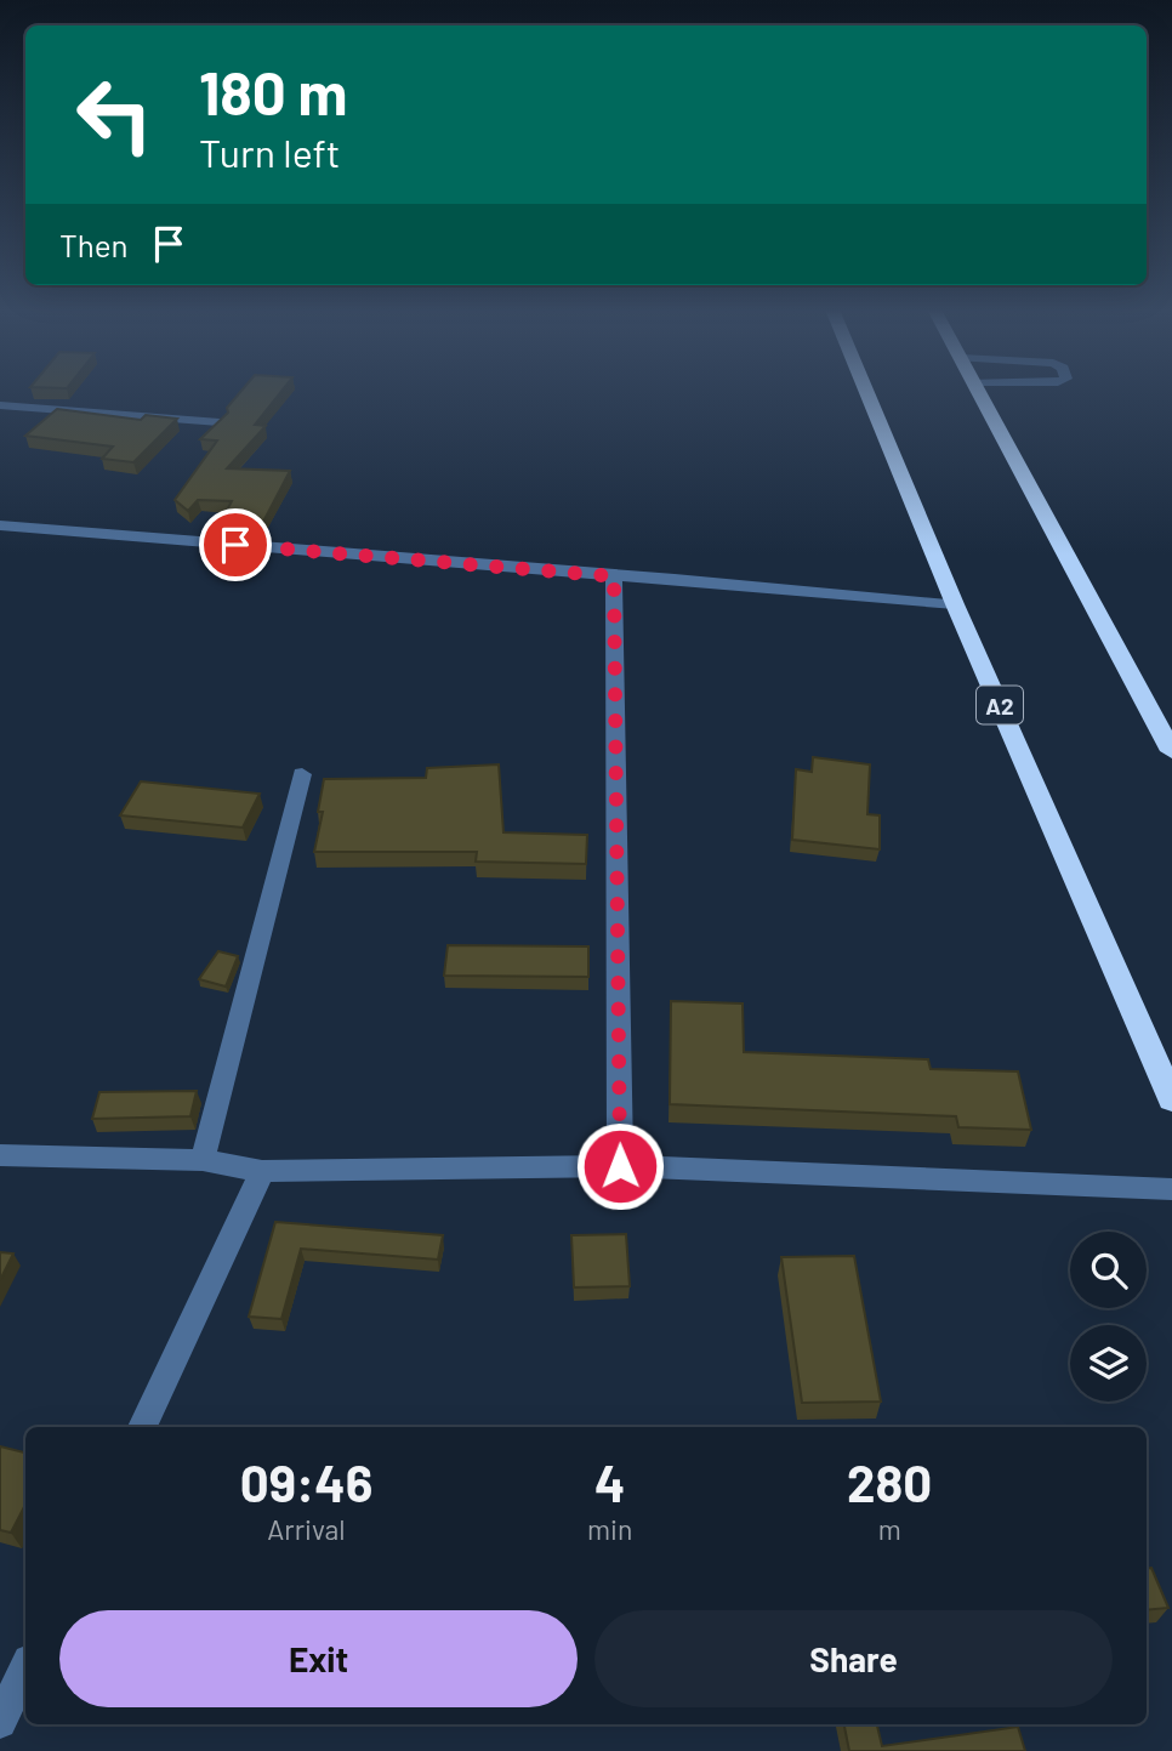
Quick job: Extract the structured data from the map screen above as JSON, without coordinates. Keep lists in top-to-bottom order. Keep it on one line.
{"streets":{"highway":["A2"]},"page":{"turn":["180 m","Turn left"],"then":"Then","eta":["09:46","Arrival","4","min","280","m"],"buttons":["Exit","Share"]}}
